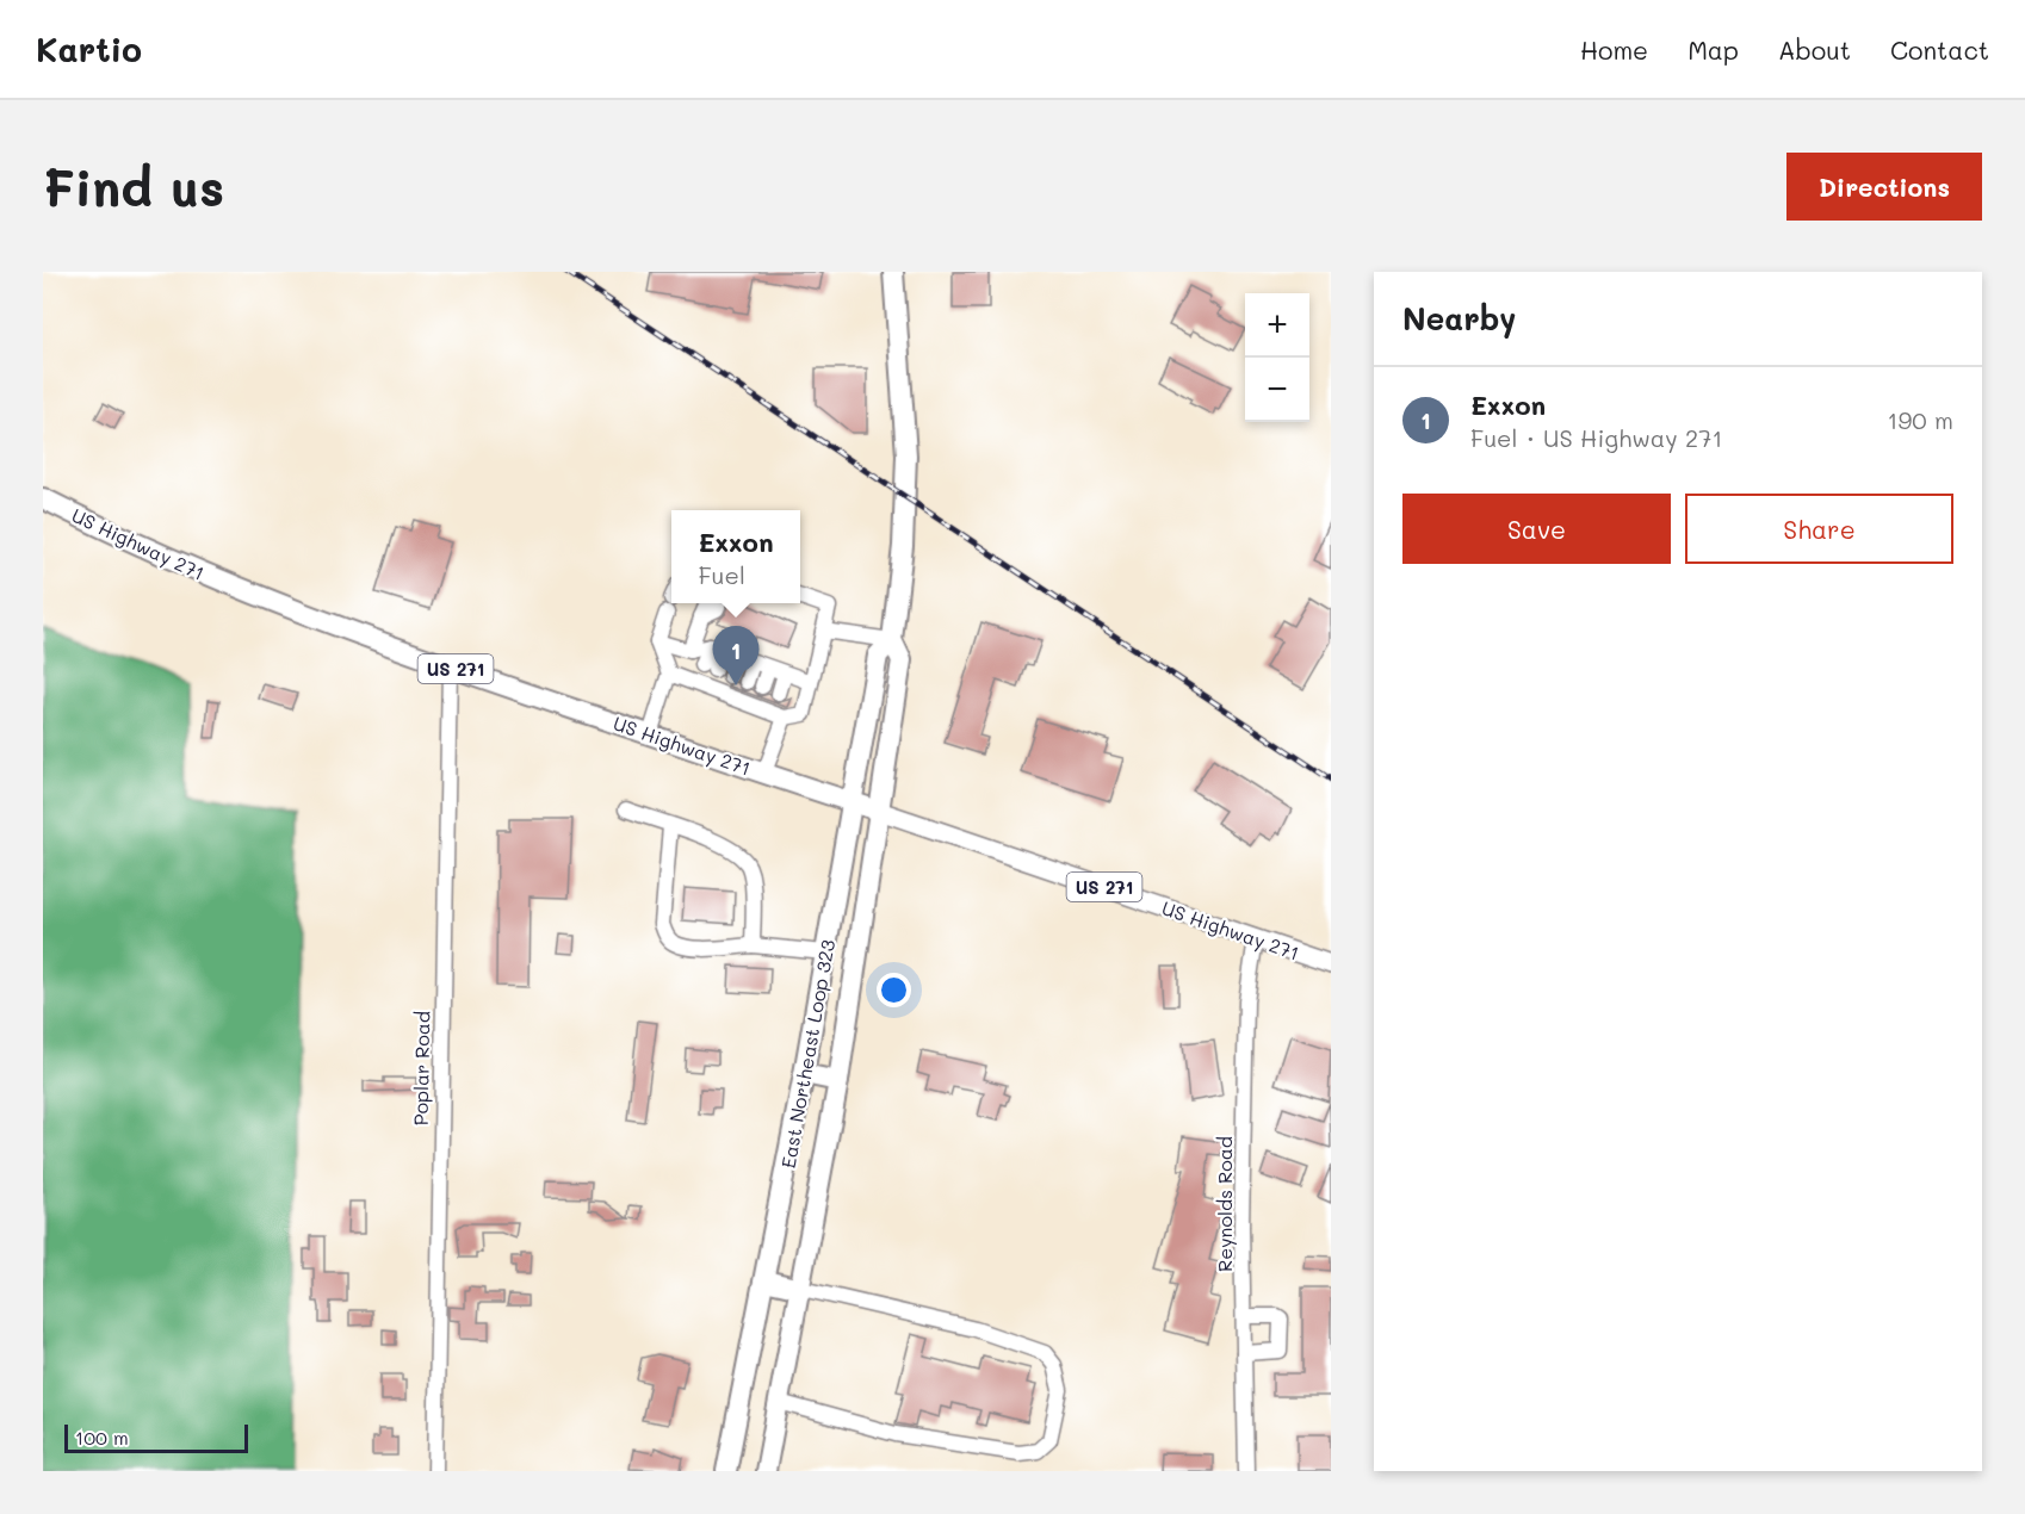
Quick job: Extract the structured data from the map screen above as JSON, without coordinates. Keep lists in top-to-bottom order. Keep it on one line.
{"streets":{"highway":["US Highway 271","US 271","East Northeast Loop 323"],"street":["Poplar Road","Reynolds Road"]},"crossings":[["US Highway 271","East Northeast Loop 323"],["US Highway 271","Poplar Road"],["US Highway 271","Reynolds Road"]],"scale_bar":"100 m","page":{"header":"Kartio","nav":["Home","Map","About","Contact"],"buttons":["Directions",["Save","Share"]],"title":"Find us","heading":"Nearby","map_buttons":["+","−"],"list":[{"mark":"1","name":"Exxon","note":"Fuel · US Highway 271","value":"190 m"}],"popup":["Exxon","Fuel"],"pins":"1","scale":"100 m"}}
